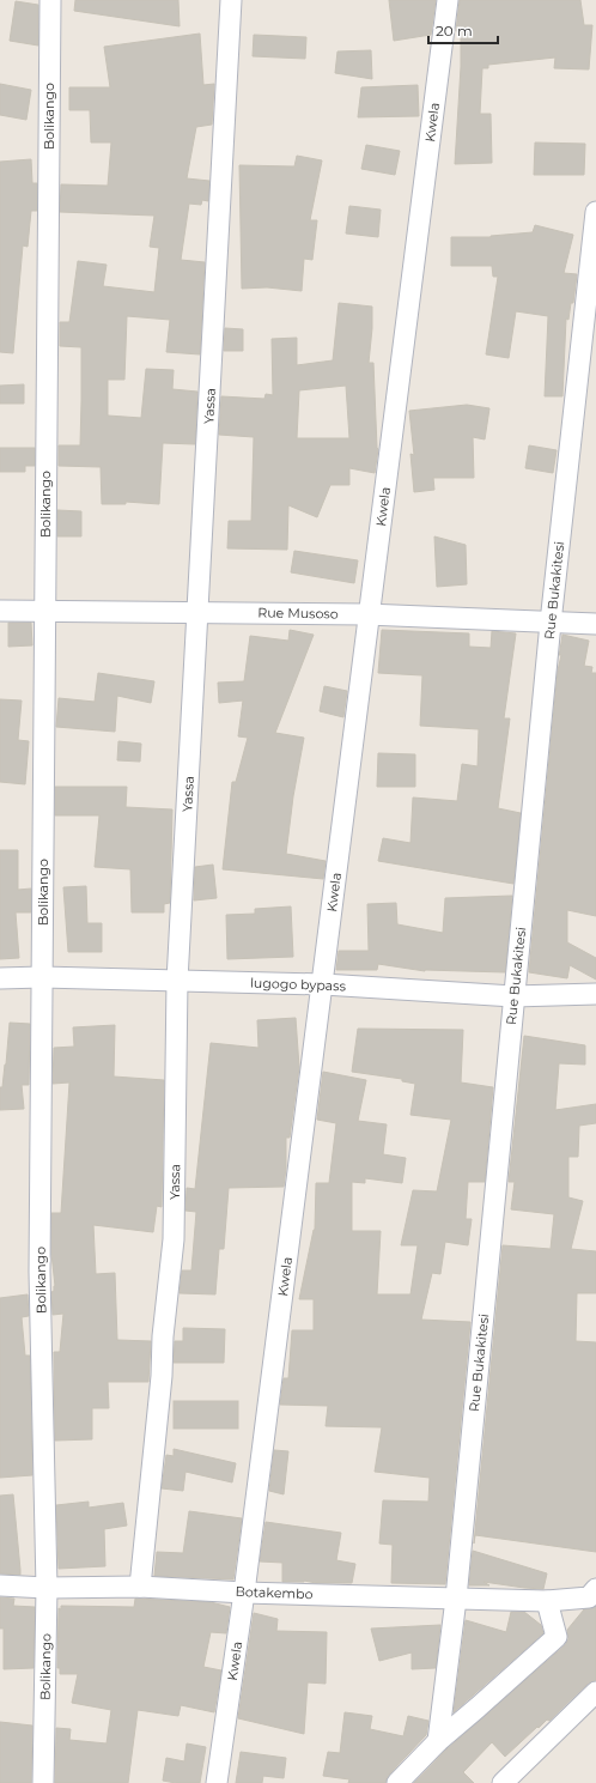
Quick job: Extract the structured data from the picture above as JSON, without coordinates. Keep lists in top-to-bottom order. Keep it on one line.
{"streets":{"street":["Bolikango","Kwela","Yassa","Rue Bukakitesi","Rue Musoso","lugogo bypass","Botakembo"]},"crossings":[["Bolikango","Rue Musoso"],["Bolikango","lugogo bypass"],["Bolikango","Botakembo"],["Kwela","Rue Musoso"],["Kwela","lugogo bypass"],["Kwela","Botakembo"],["Yassa","Rue Musoso"],["Yassa","lugogo bypass"],["Yassa","Botakembo"],["Rue Bukakitesi","Rue Musoso"],["Rue Bukakitesi","lugogo bypass"],["Rue Bukakitesi","Botakembo"]],"scale_bar":"20 m"}
